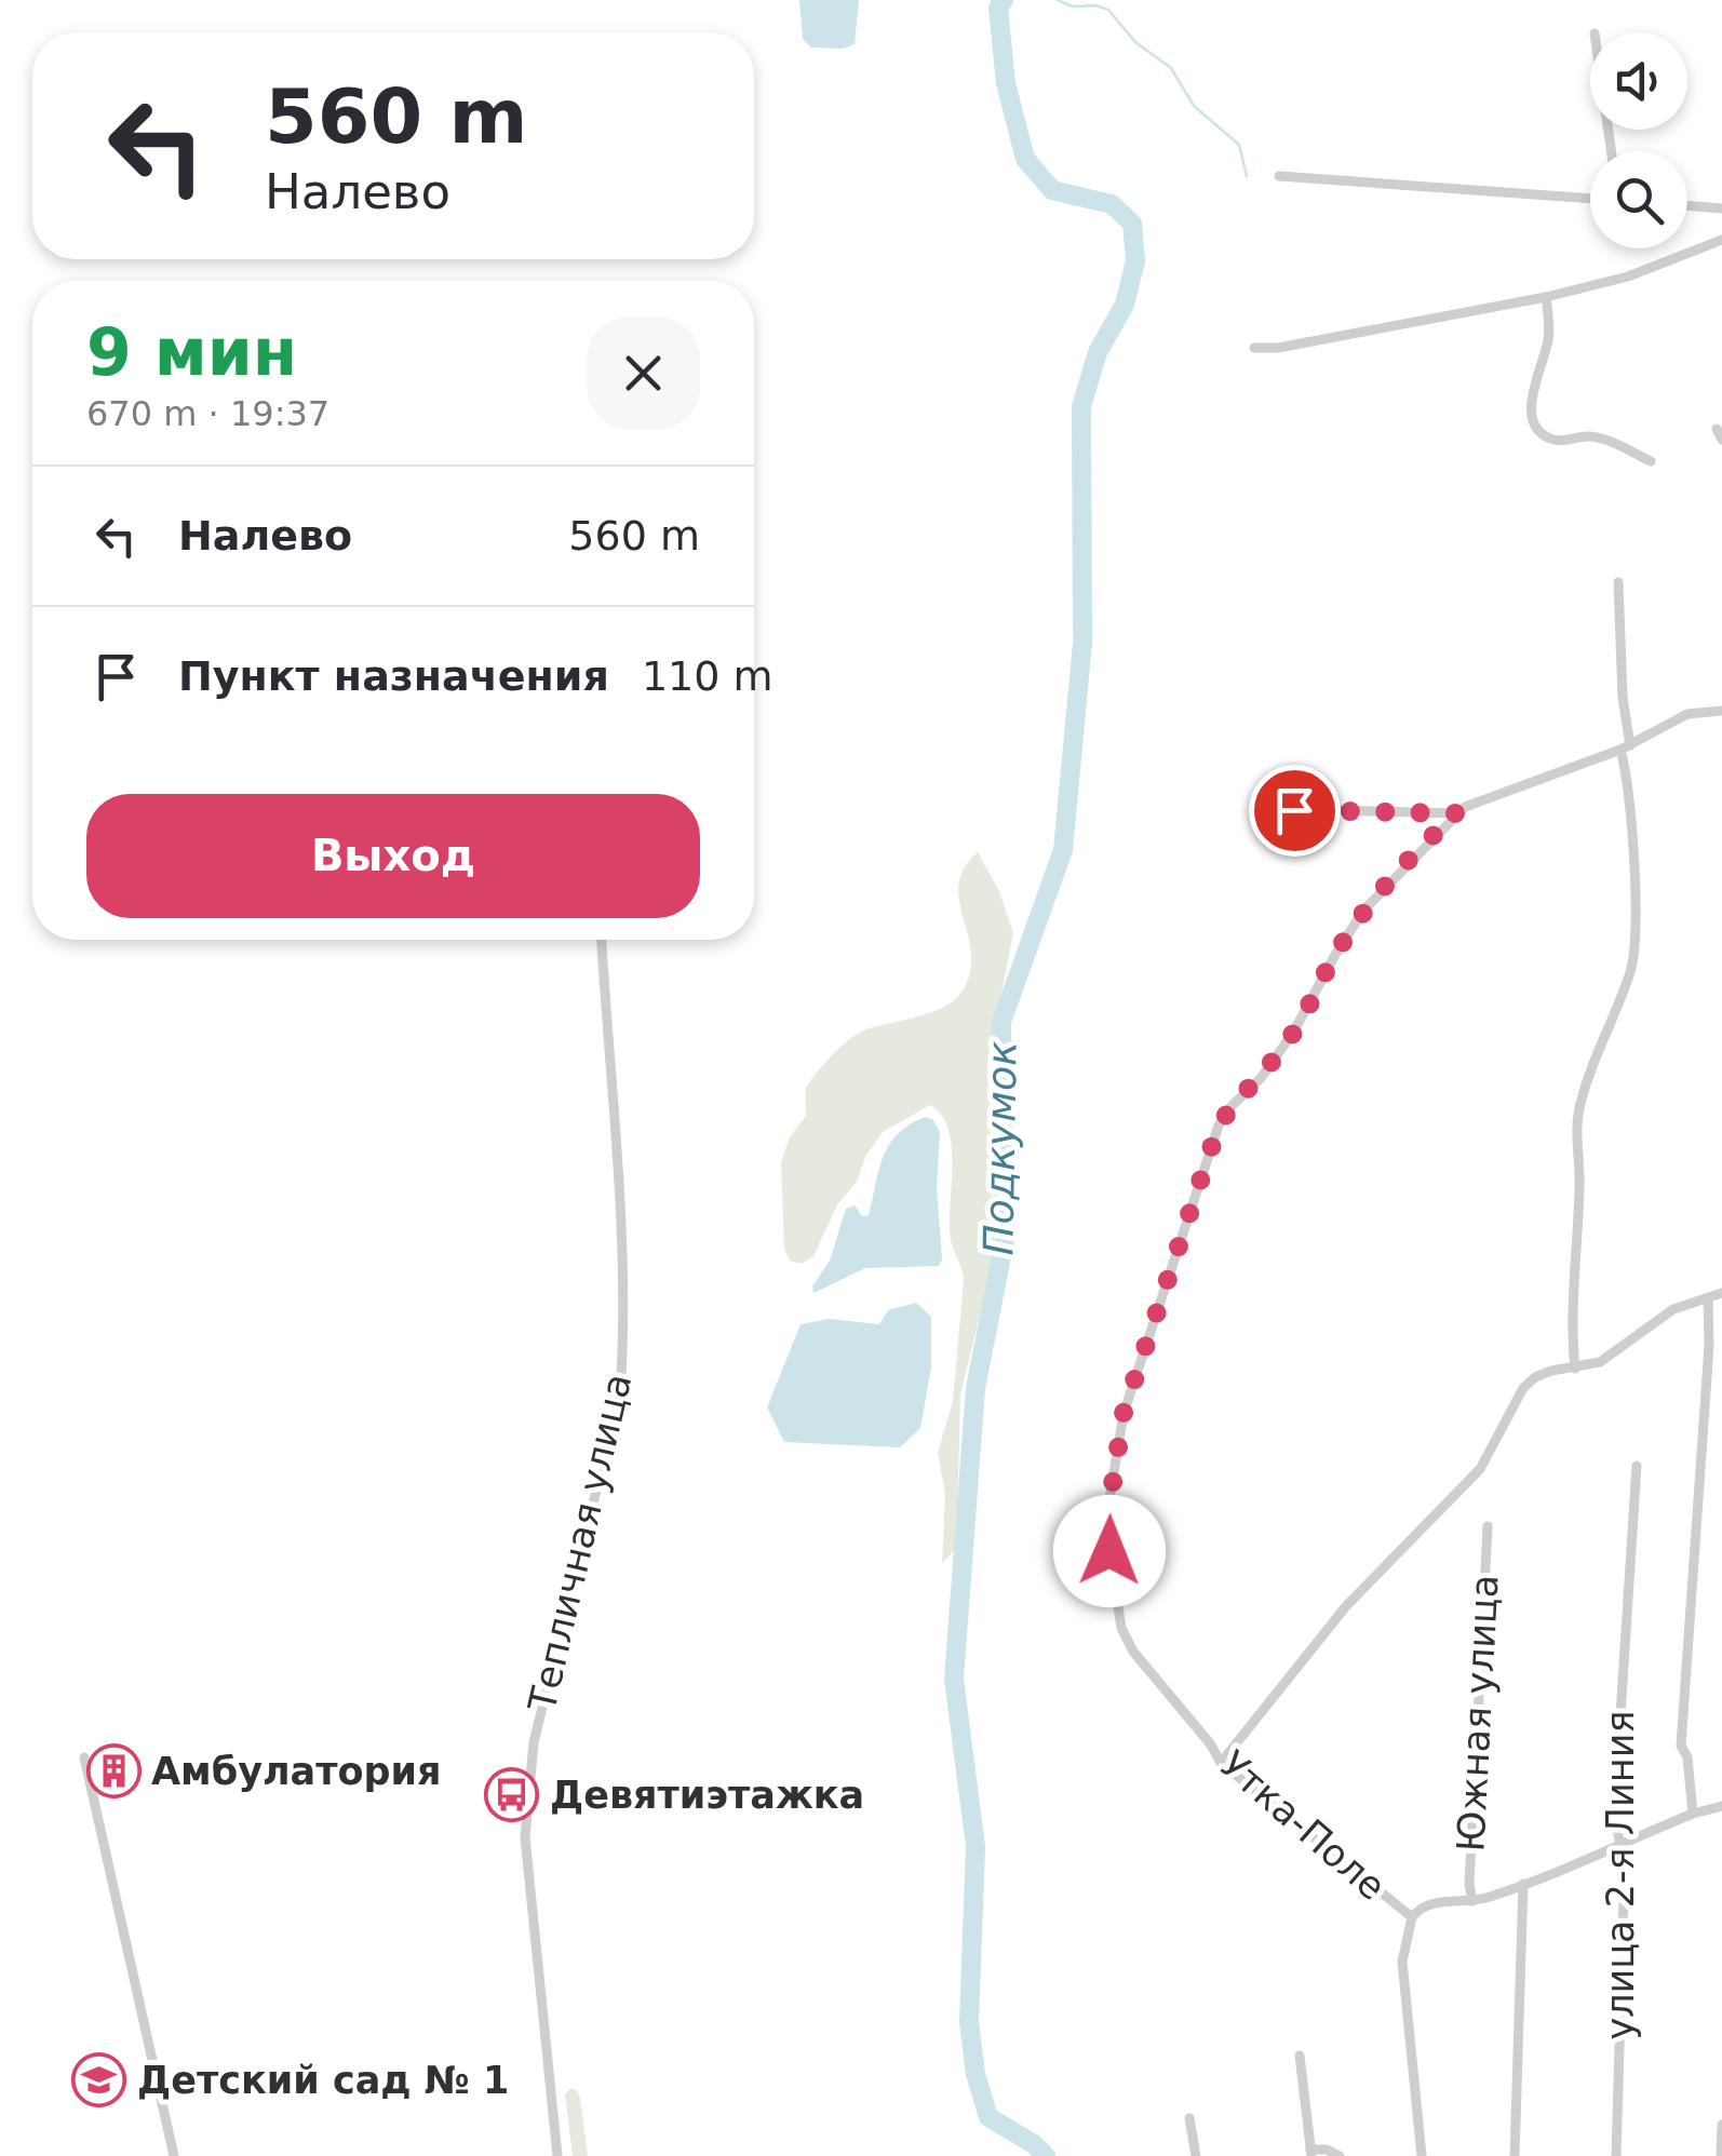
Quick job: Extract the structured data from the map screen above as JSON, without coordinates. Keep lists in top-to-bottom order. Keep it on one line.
{"streets":{"street":["Тепличная улица","Южная улица","Утка-Поле","улица 2-я Линия"]},"water":["Подкумок"],"places":{"building":["Амбулатория"],"bus stop":["Девятиэтажка"],"school or university":["Детский сад № 1"]},"page":{"turn":["560 m","Налево"],"heading":["9 мин","670 m · 19:37"],"list":[{"name":"Налево","value":"560 m"},{"name":"Пункт назначения","value":"110 m"}],"buttons":"Выход"}}
